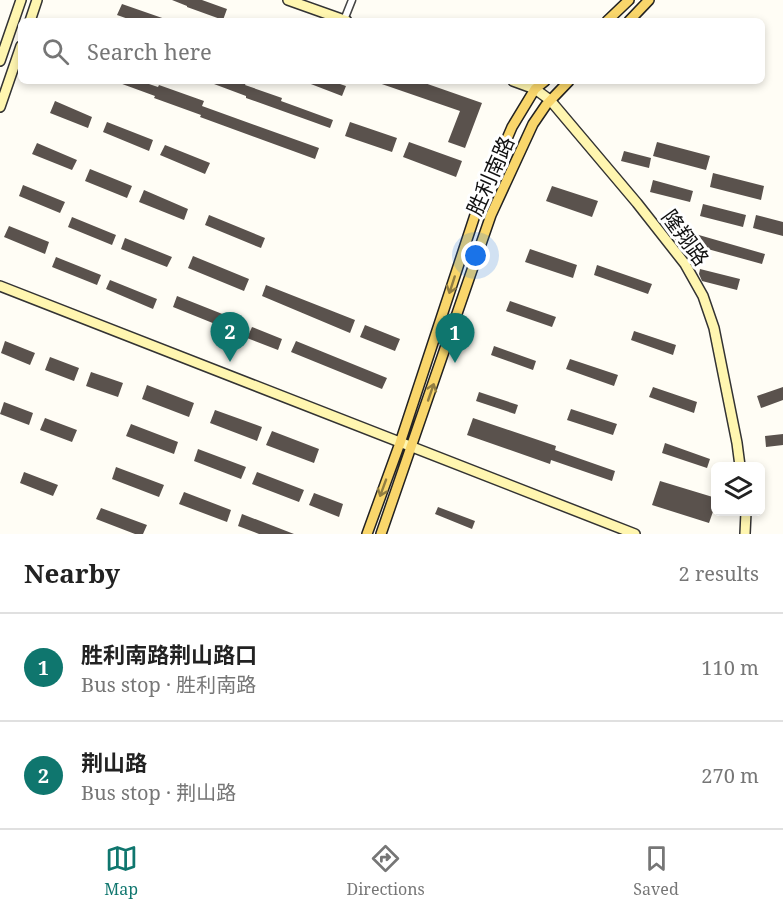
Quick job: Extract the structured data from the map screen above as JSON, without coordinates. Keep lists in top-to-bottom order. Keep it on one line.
{"streets":{"main road":["胜利南路"],"street":["隆翔路"]},"crossings":[["胜利南路","隆翔路"]],"page":{"search":"Search here","pins":["2","1"],"heading":["Nearby","2 results"],"list":[{"mark":"1","name":"胜利南路荆山路口","note":"Bus stop · 胜利南路","value":"110 m"},{"mark":"2","name":"荆山路","note":"Bus stop · 荆山路","value":"270 m"}],"nav":["Map","Directions","Saved"]}}
